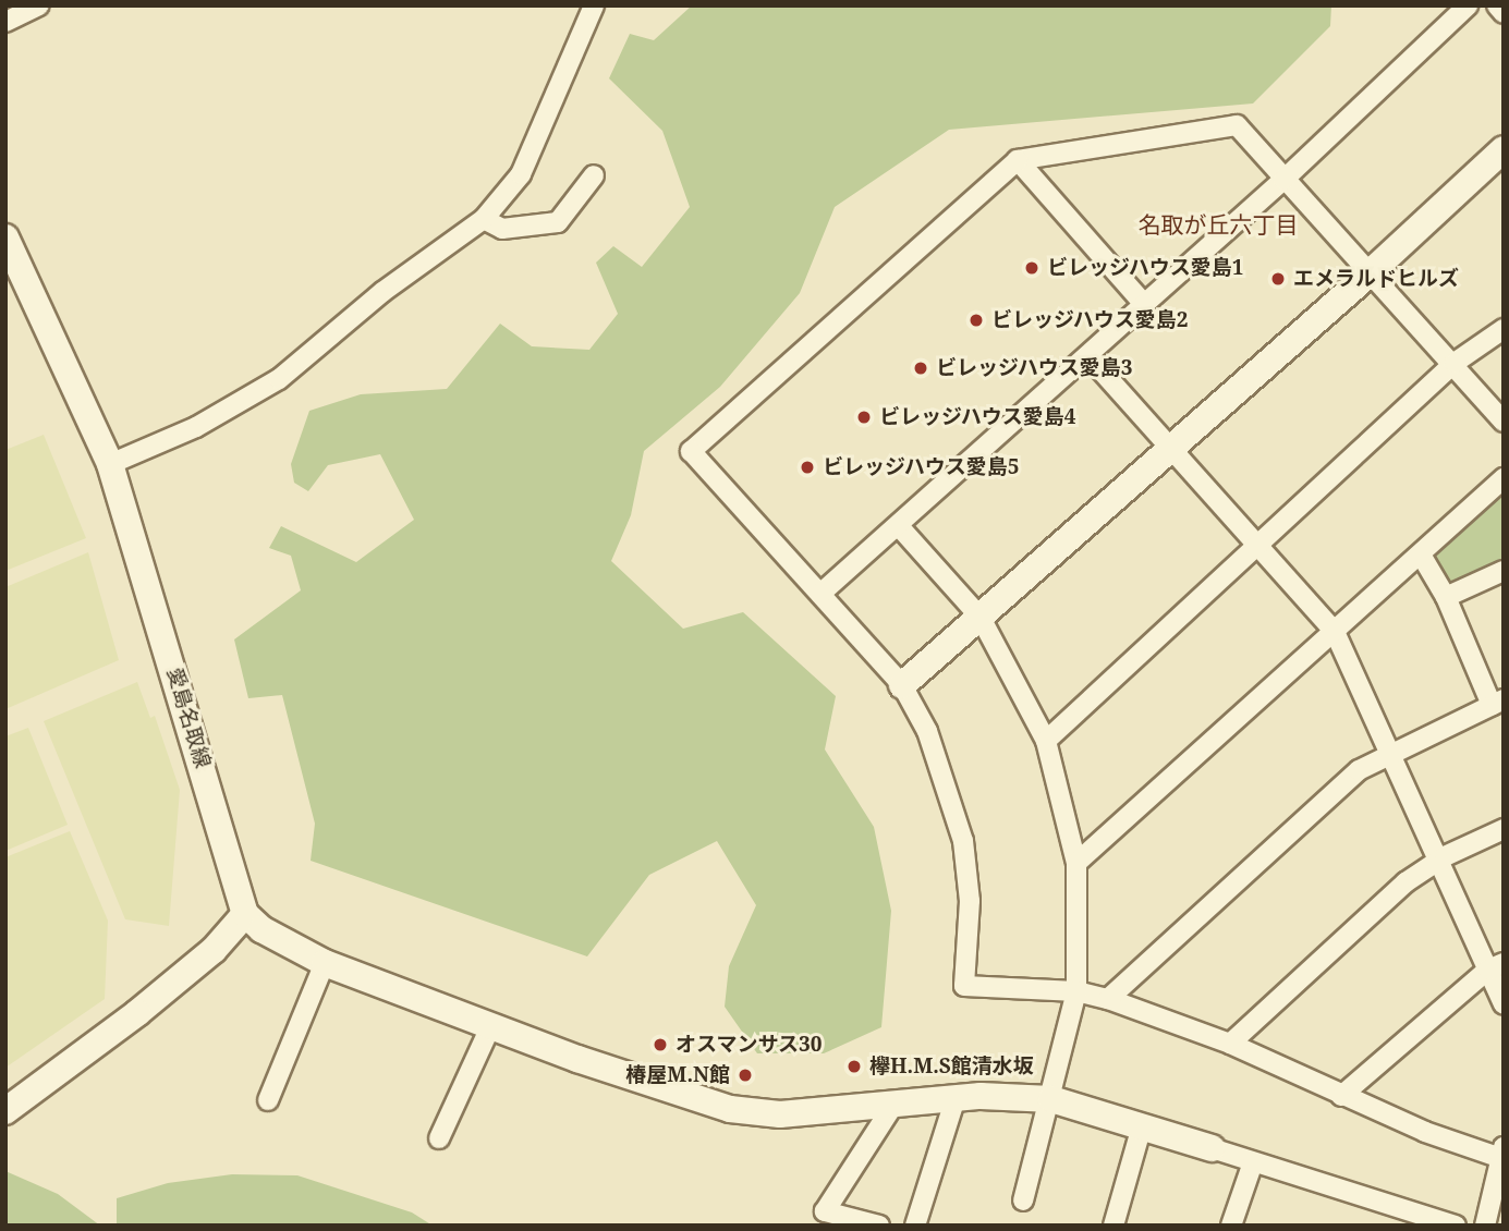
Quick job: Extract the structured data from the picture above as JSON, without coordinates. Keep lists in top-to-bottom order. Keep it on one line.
{"streets":{"street":["愛島名取線"]},"districts":["名取が丘六丁目"],"places":["ビレッジハウス愛島1","エメラルドヒルズ","ビレッジハウス愛島2","ビレッジハウス愛島3","ビレッジハウス愛島4","ビレッジハウス愛島5","オスマンサス30","欅H.M.S館清水坂","椿屋M.N館"]}
